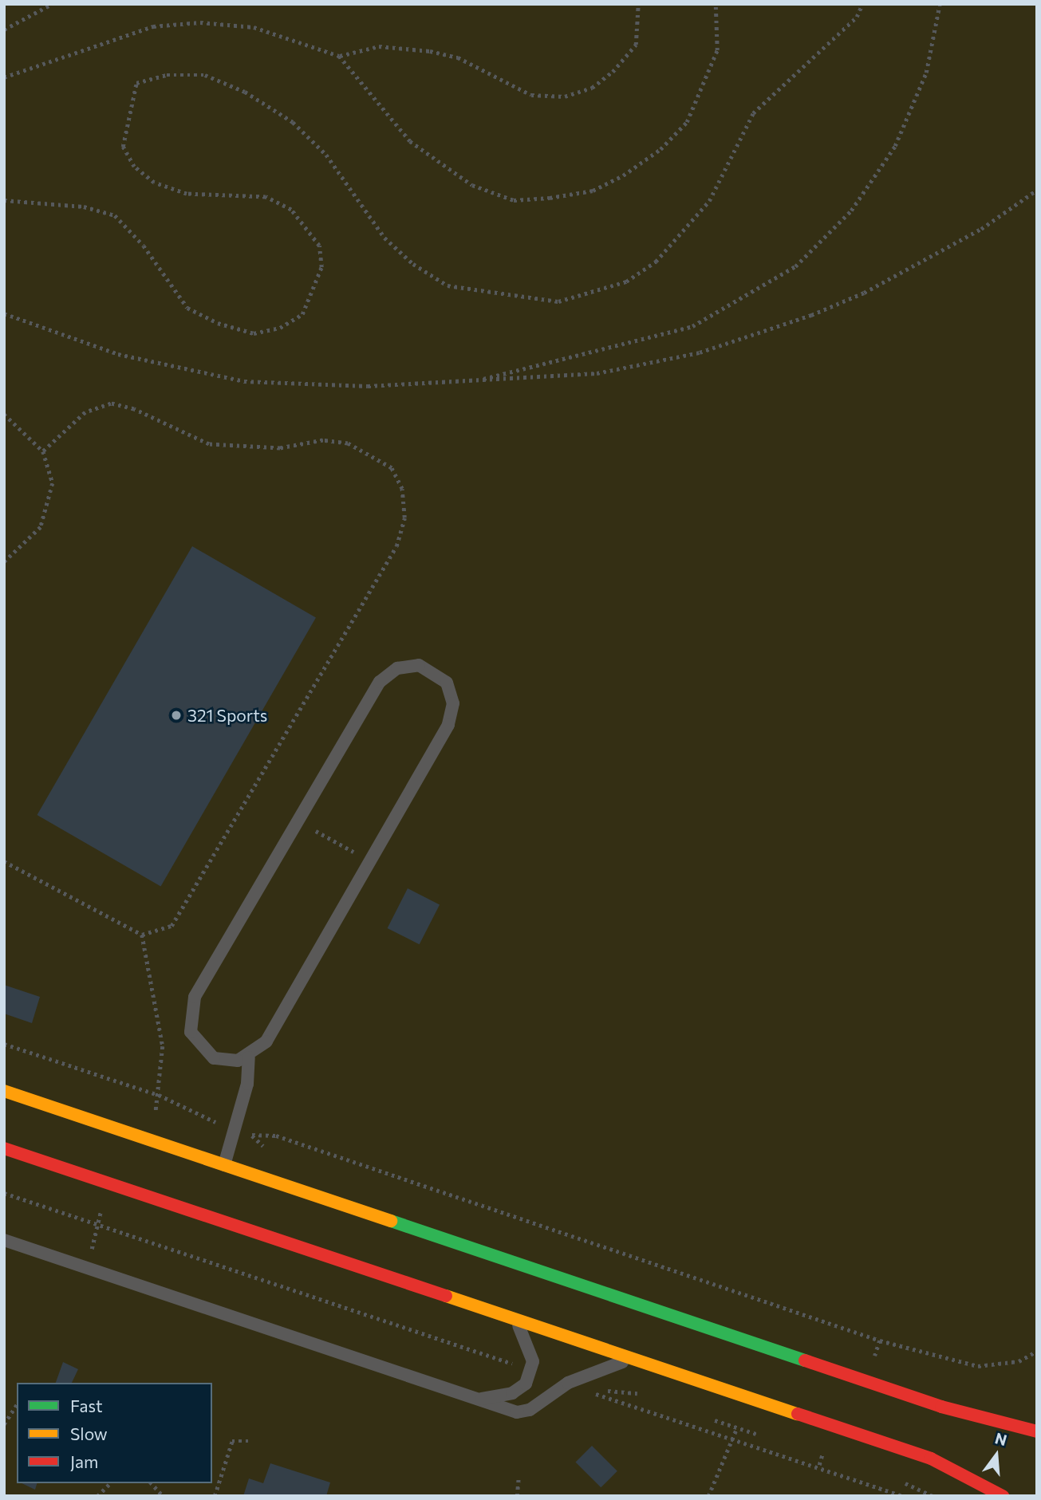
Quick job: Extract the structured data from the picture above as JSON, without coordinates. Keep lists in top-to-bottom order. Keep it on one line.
{"places":["321 Sports"],"legend":["Fast","Slow","Jam"],"north":"top"}
